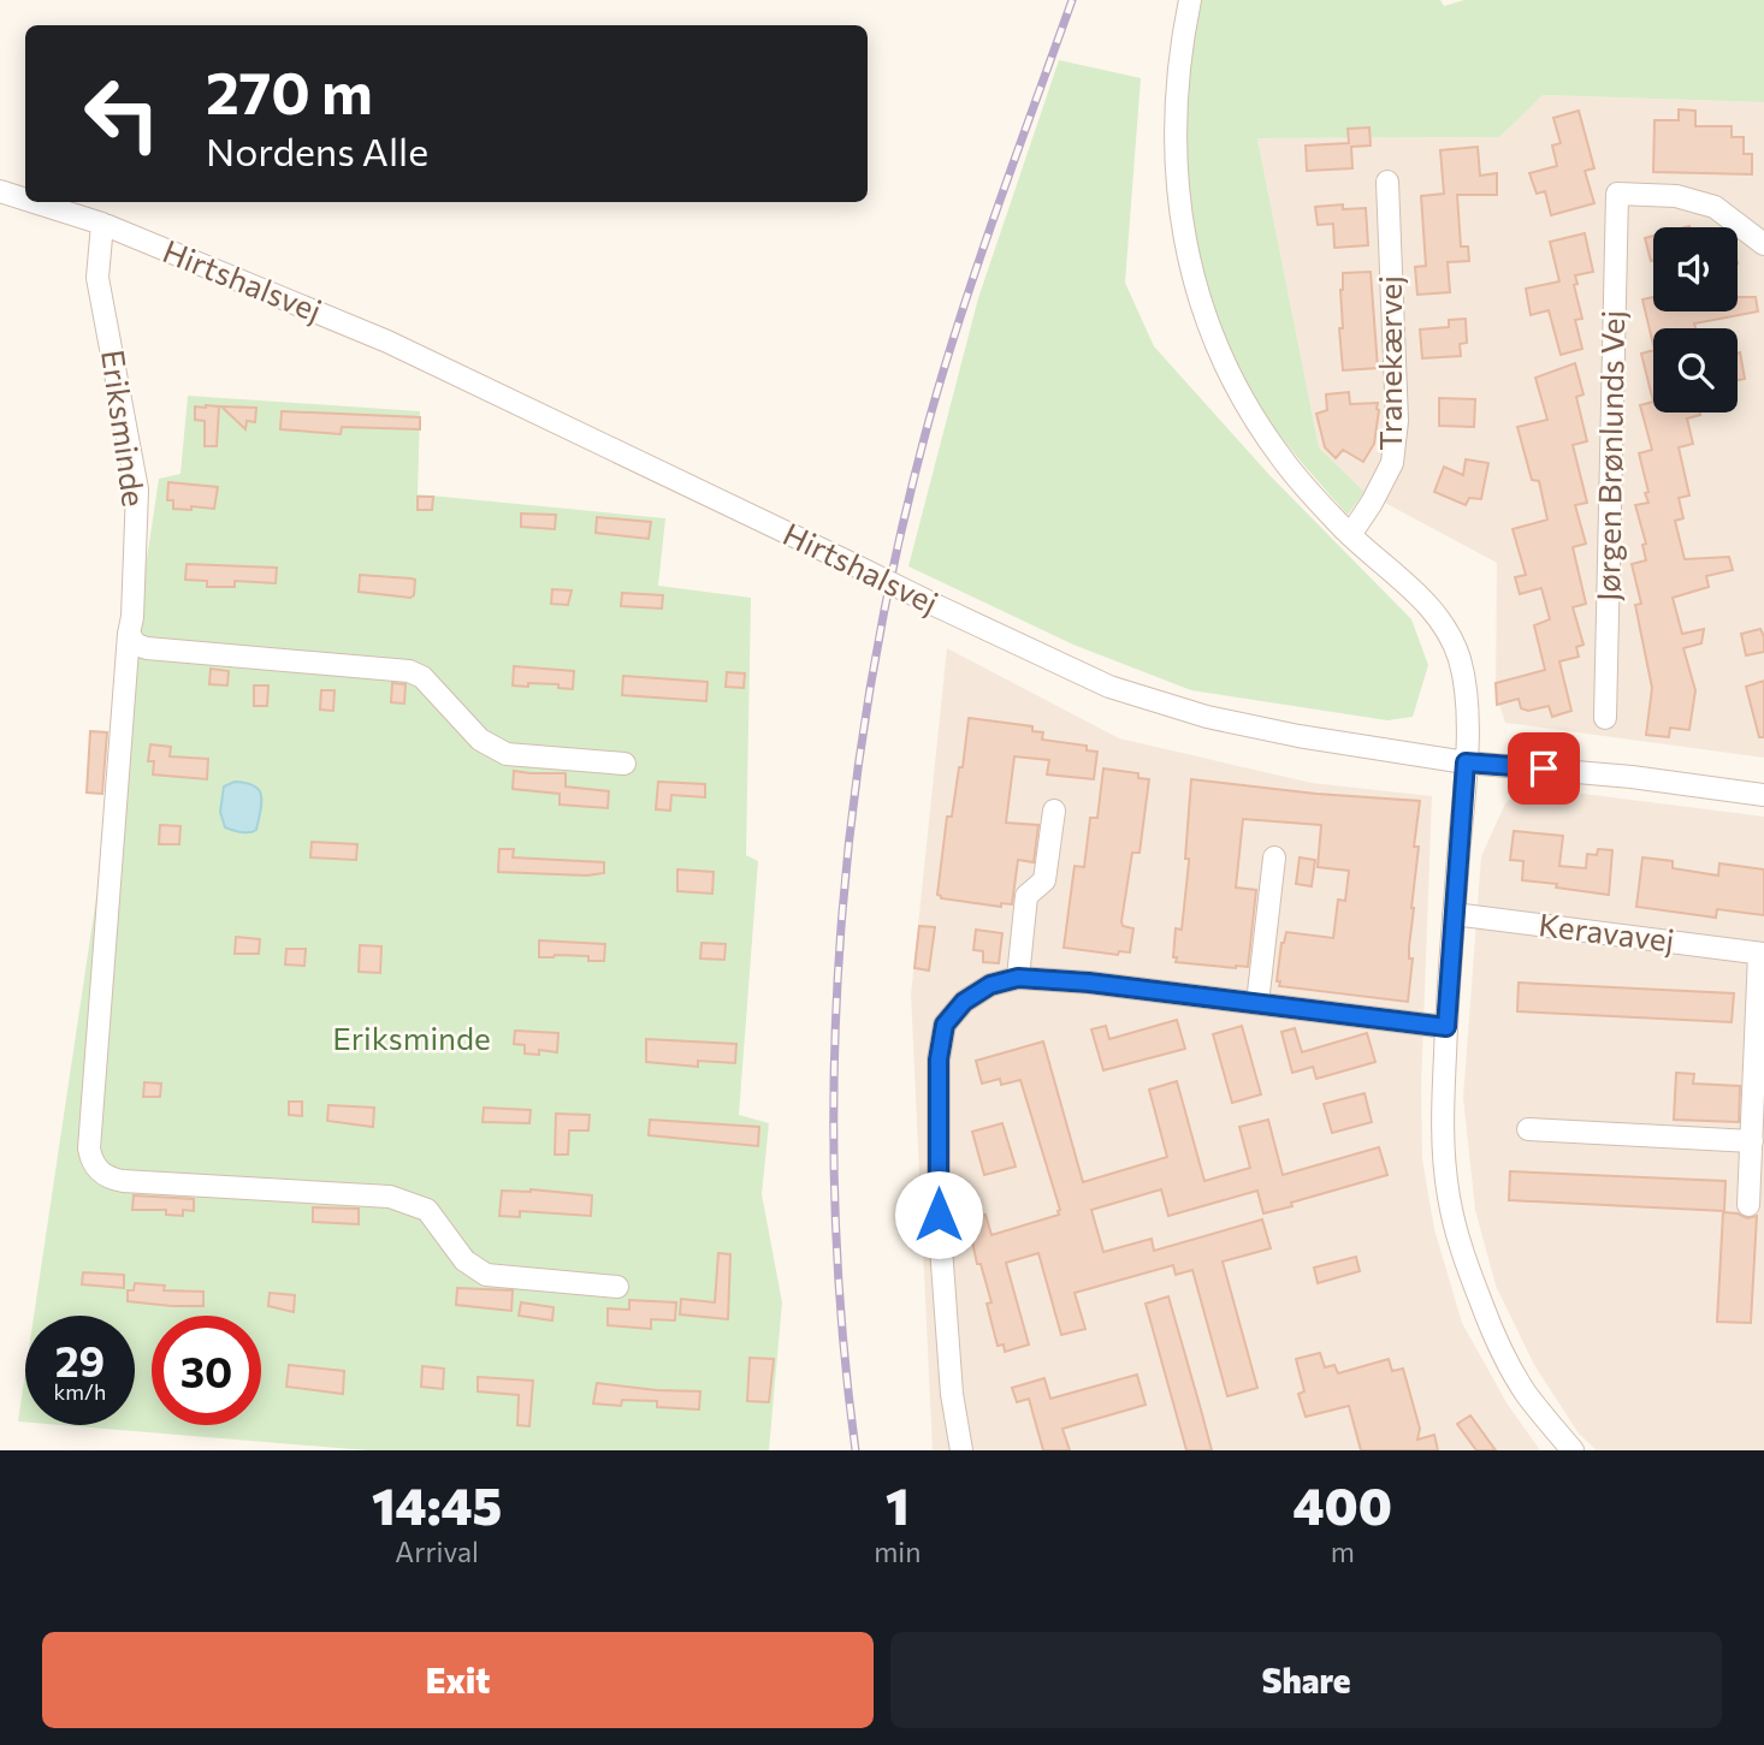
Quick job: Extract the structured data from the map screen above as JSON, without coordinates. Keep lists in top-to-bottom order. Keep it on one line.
{"streets":{"street":["Hirtshalsvej","Tranekærvej","Eriksminde","Jørgen Brønlunds Vej","Keravavej"]},"crossings":[["Hirtshalsvej","Eriksminde"]],"parks":["Eriksminde"],"page":{"turn":["270 m","Nordens Alle"],"speed":"29 km/h","limit":"30","eta":["14:45","Arrival","1","min","400","m"],"buttons":["Exit","Share"]}}
